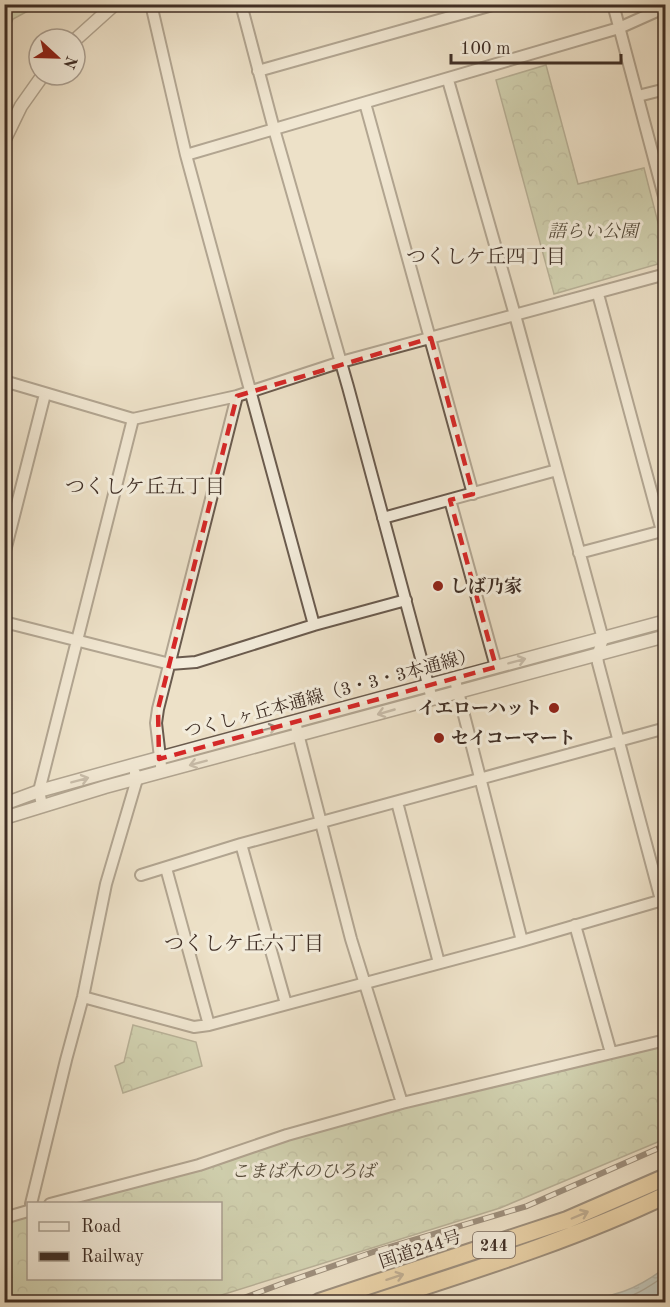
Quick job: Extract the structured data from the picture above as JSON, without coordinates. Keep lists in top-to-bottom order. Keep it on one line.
{"streets":{"highway":["244","国道244号"],"street":["つくしヶ丘本通線（3・3・3本通線）"]},"districts":["つくしケ丘四丁目","つくしケ丘五丁目","つくしケ丘六丁目"],"parks":["語らい公園","こまば木のひろば"],"places":["しば乃家","イエローハット","セイコーマート"],"legend":["Road","Railway"],"scale_bar":"100 m","north":"right"}
